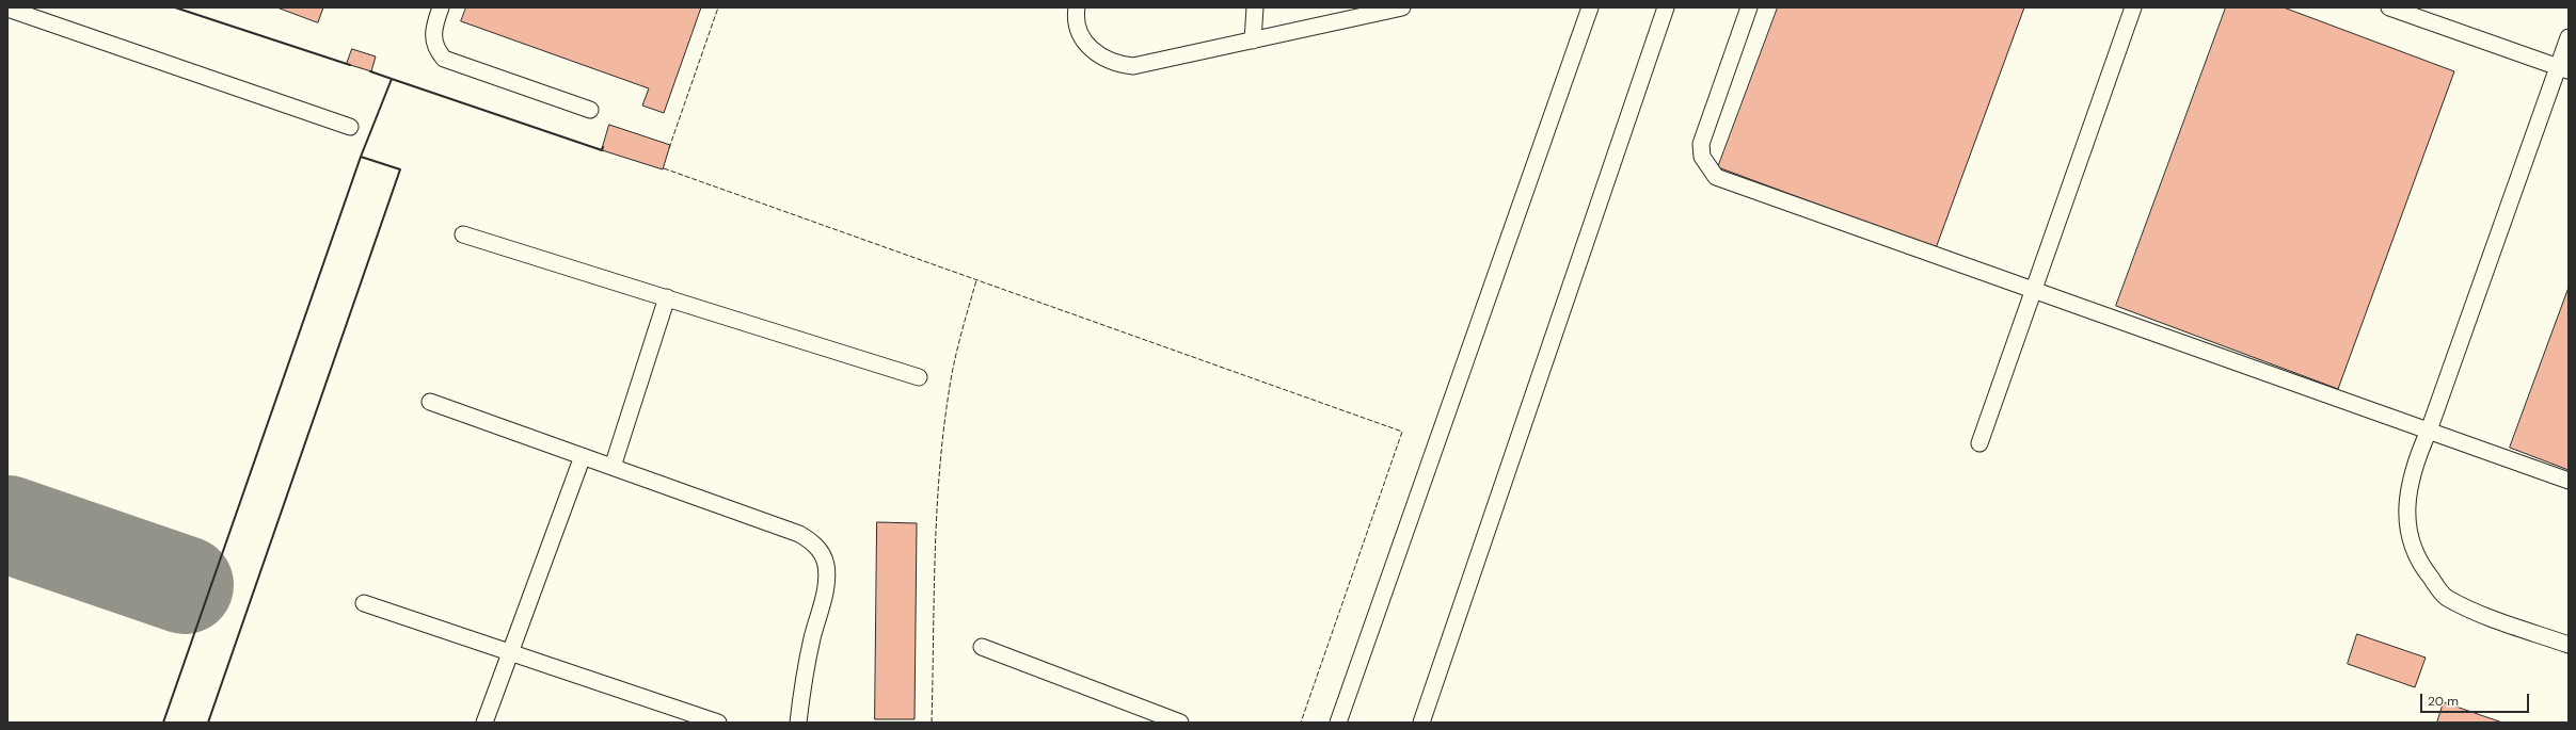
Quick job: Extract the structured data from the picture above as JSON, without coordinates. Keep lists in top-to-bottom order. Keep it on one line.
{"scale_bar":"20 m"}
